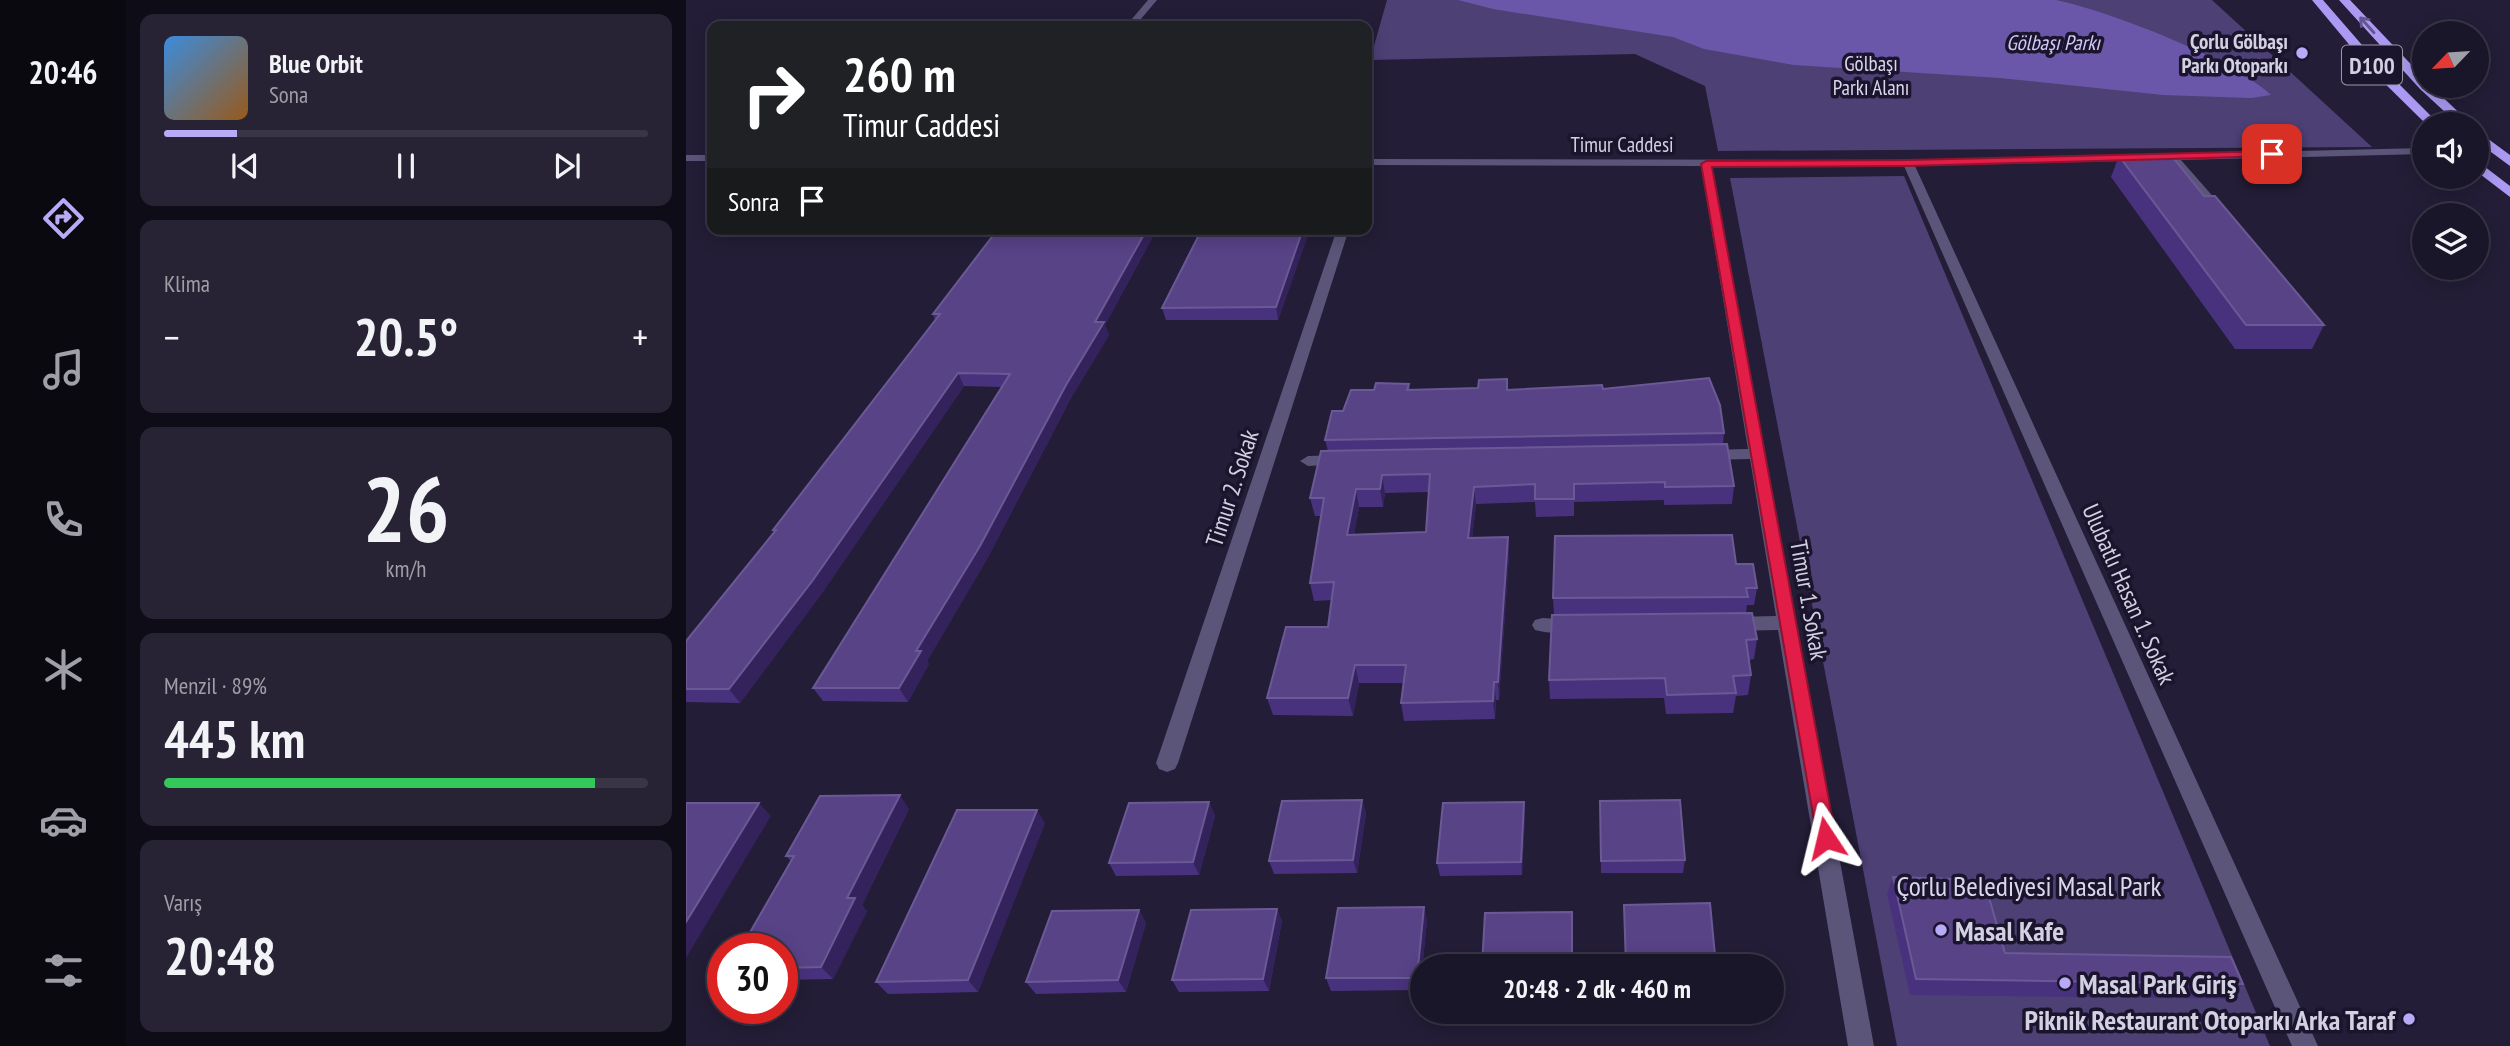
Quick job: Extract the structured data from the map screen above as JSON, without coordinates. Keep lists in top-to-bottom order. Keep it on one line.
{"streets":{"highway":["D100"],"street":["Timur Caddesi","Timur 2. Sokak","Ulubatlı Hasan 1. Sokak","Timur 1. Sokak"]},"crossings":[["Timur Caddesi","Ulubatlı Hasan 1. Sokak"],["Timur Caddesi","Timur 1. Sokak"]],"water":["Gölbaşı Parkı"],"parks":["Gölbaşı Parkı Alanı","Çorlu Belediyesi Masal Park"],"places":["Çorlu Gölbaşı Parkı Otoparkı","Masal Kafe","Masal Park Giriş","Piknik Restaurant Otoparkı Arka Taraf"],"north":"bottom left","page":{"tabs":"20:46","turn":["260 m","Timur Caddesi"],"song":["Blue Orbit","Sona"],"then":"Sonra","tile":["Klima",["26","km/h"],["Menzil · 89%","445 km"],["Varış","20:48"]],"heat":["−","20.5°","+"],"limit":"30","trip":"20:48 · 2 dk · 460 m"}}
